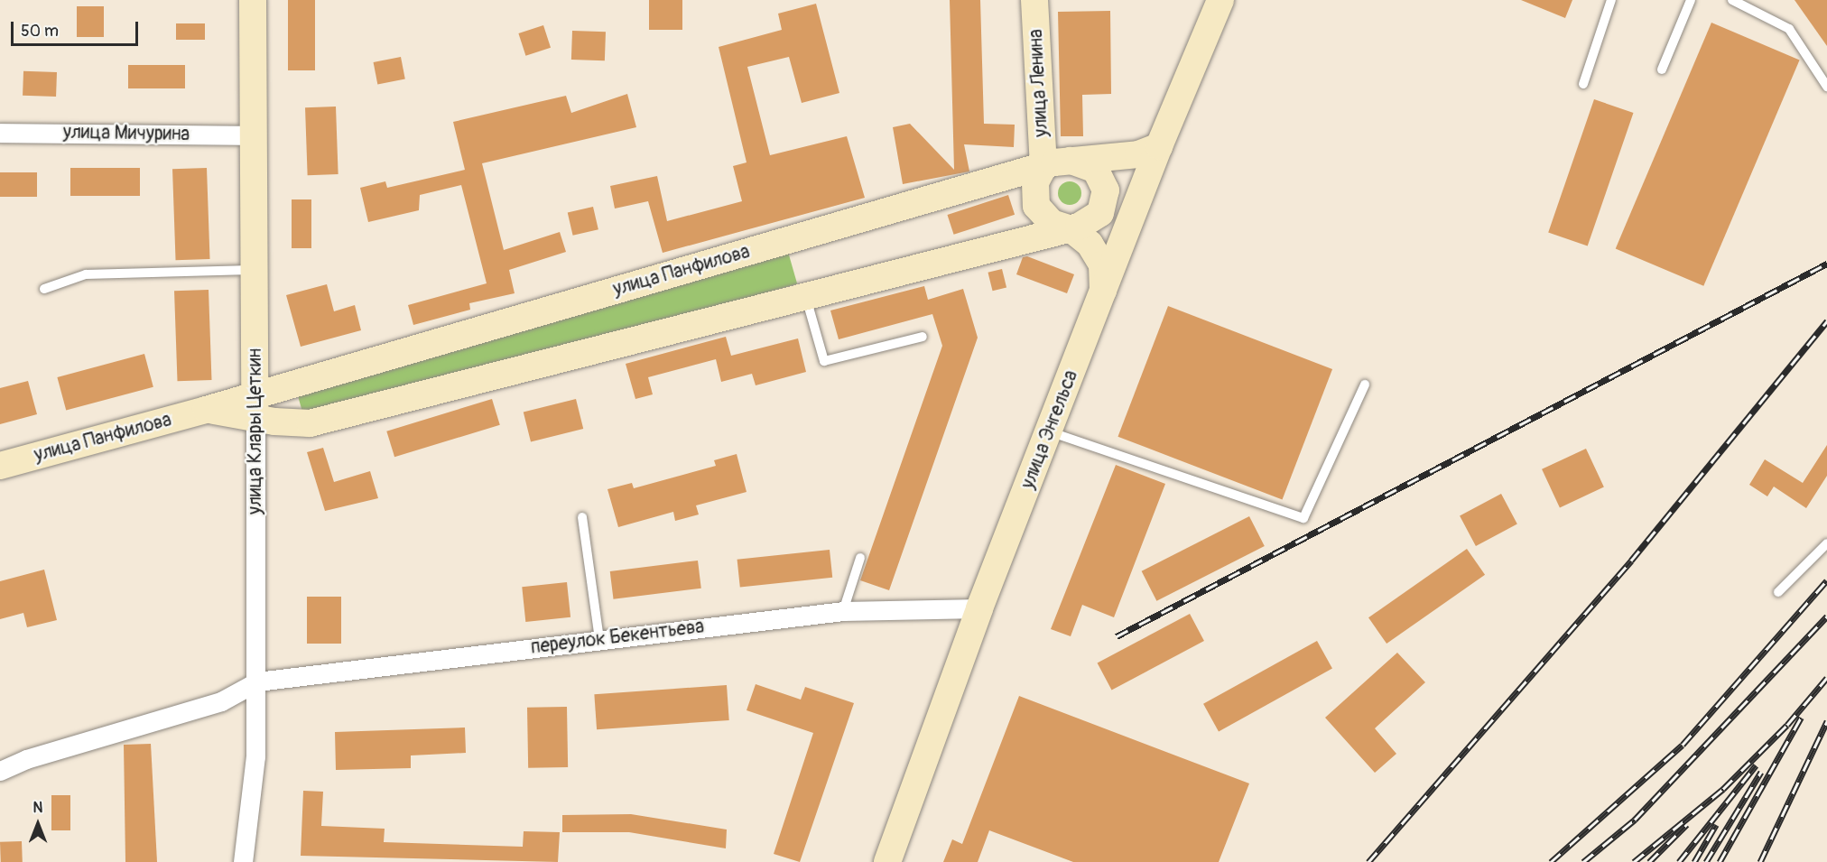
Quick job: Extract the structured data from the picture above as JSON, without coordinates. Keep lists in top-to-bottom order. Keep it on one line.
{"streets":{"street":["улица Ленина","улица Мичурина","улица Панфилова","улица Энгельса","улица Клары Цеткин","переулок Бекентьева"]},"crossings":[["улица Ленина","улица Панфилова"],["улица Мичурина","улица Клары Цеткин"],["улица Панфилова","улица Энгельса"],["улица Панфилова","улица Клары Цеткин"],["улица Энгельса","переулок Бекентьева"],["улица Клары Цеткин","переулок Бекентьева"]],"scale_bar":"50 m","north":"top"}
